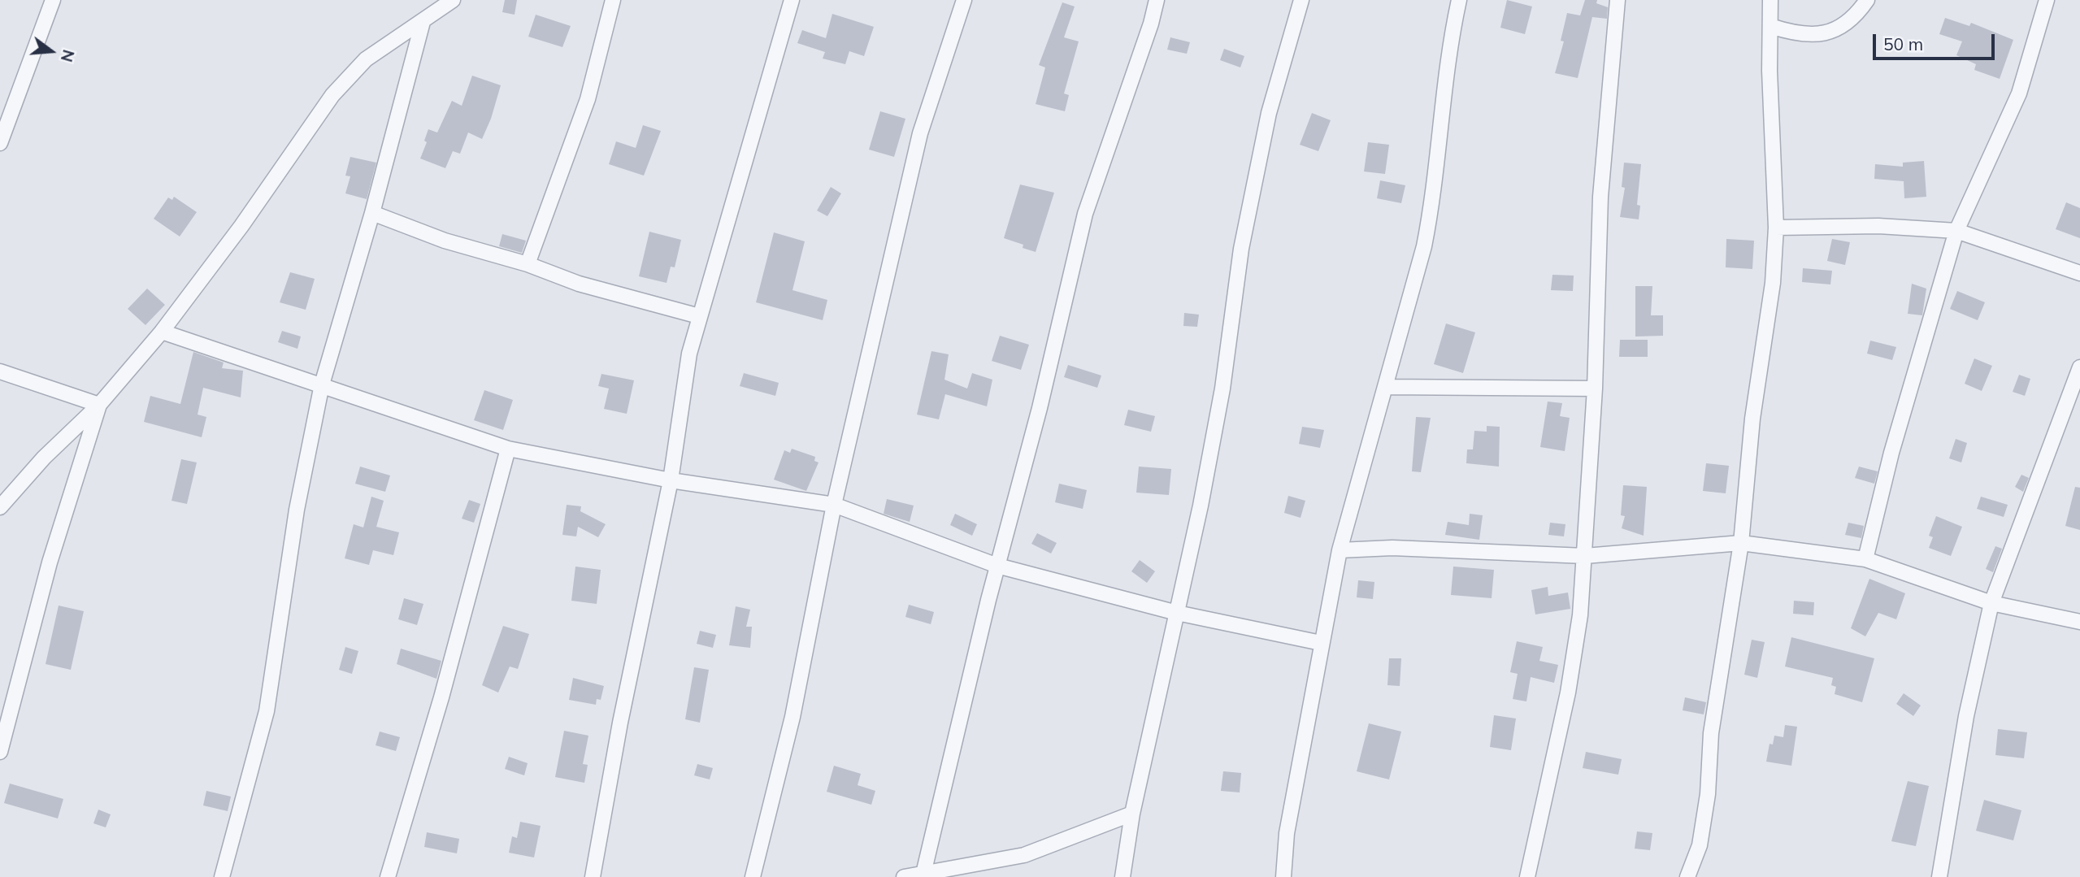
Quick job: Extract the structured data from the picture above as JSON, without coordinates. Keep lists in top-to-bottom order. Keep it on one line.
{"scale_bar":"50 m","north":"right"}
